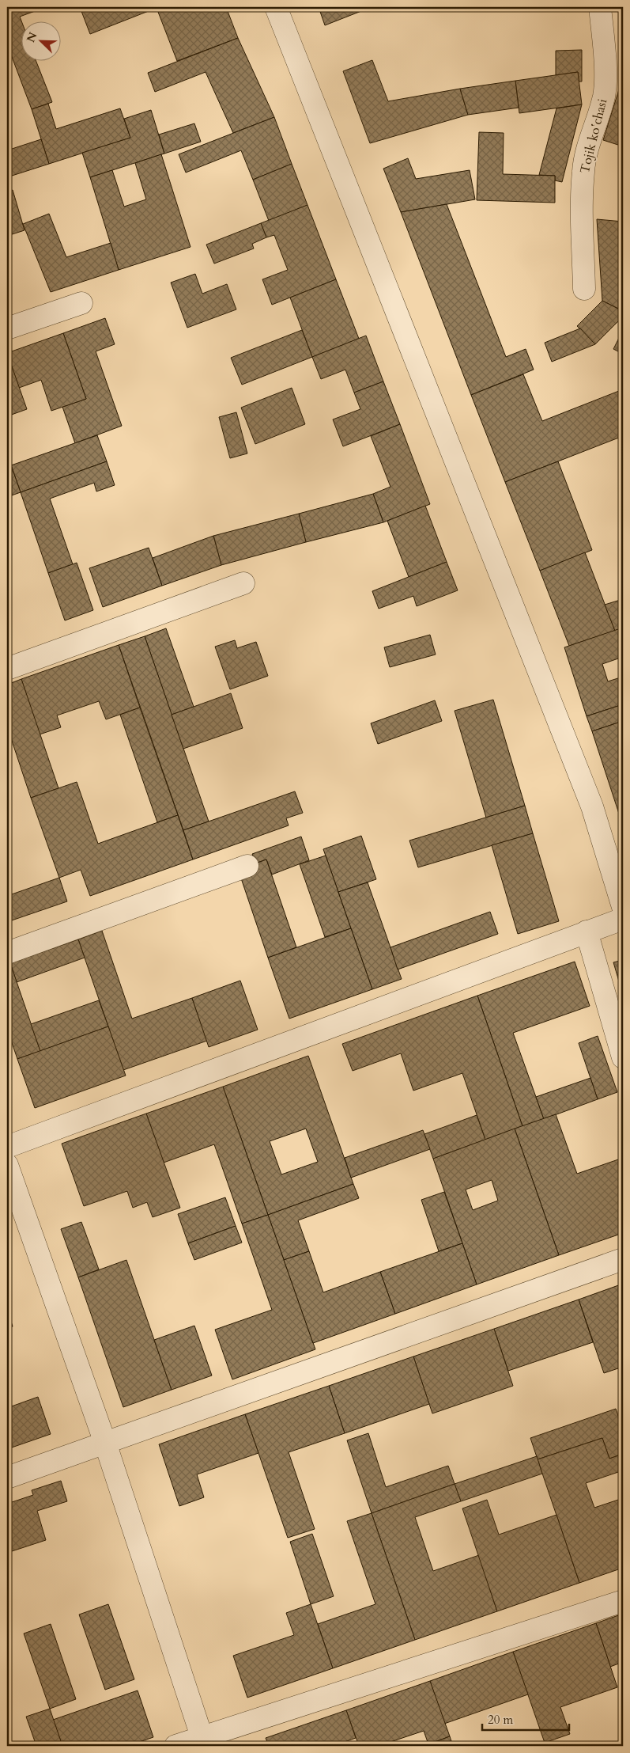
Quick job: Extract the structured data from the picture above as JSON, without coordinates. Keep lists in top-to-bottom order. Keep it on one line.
{"streets":{"street":["Tojik koʻchasi"]},"scale_bar":"20 m","north":"top left"}
